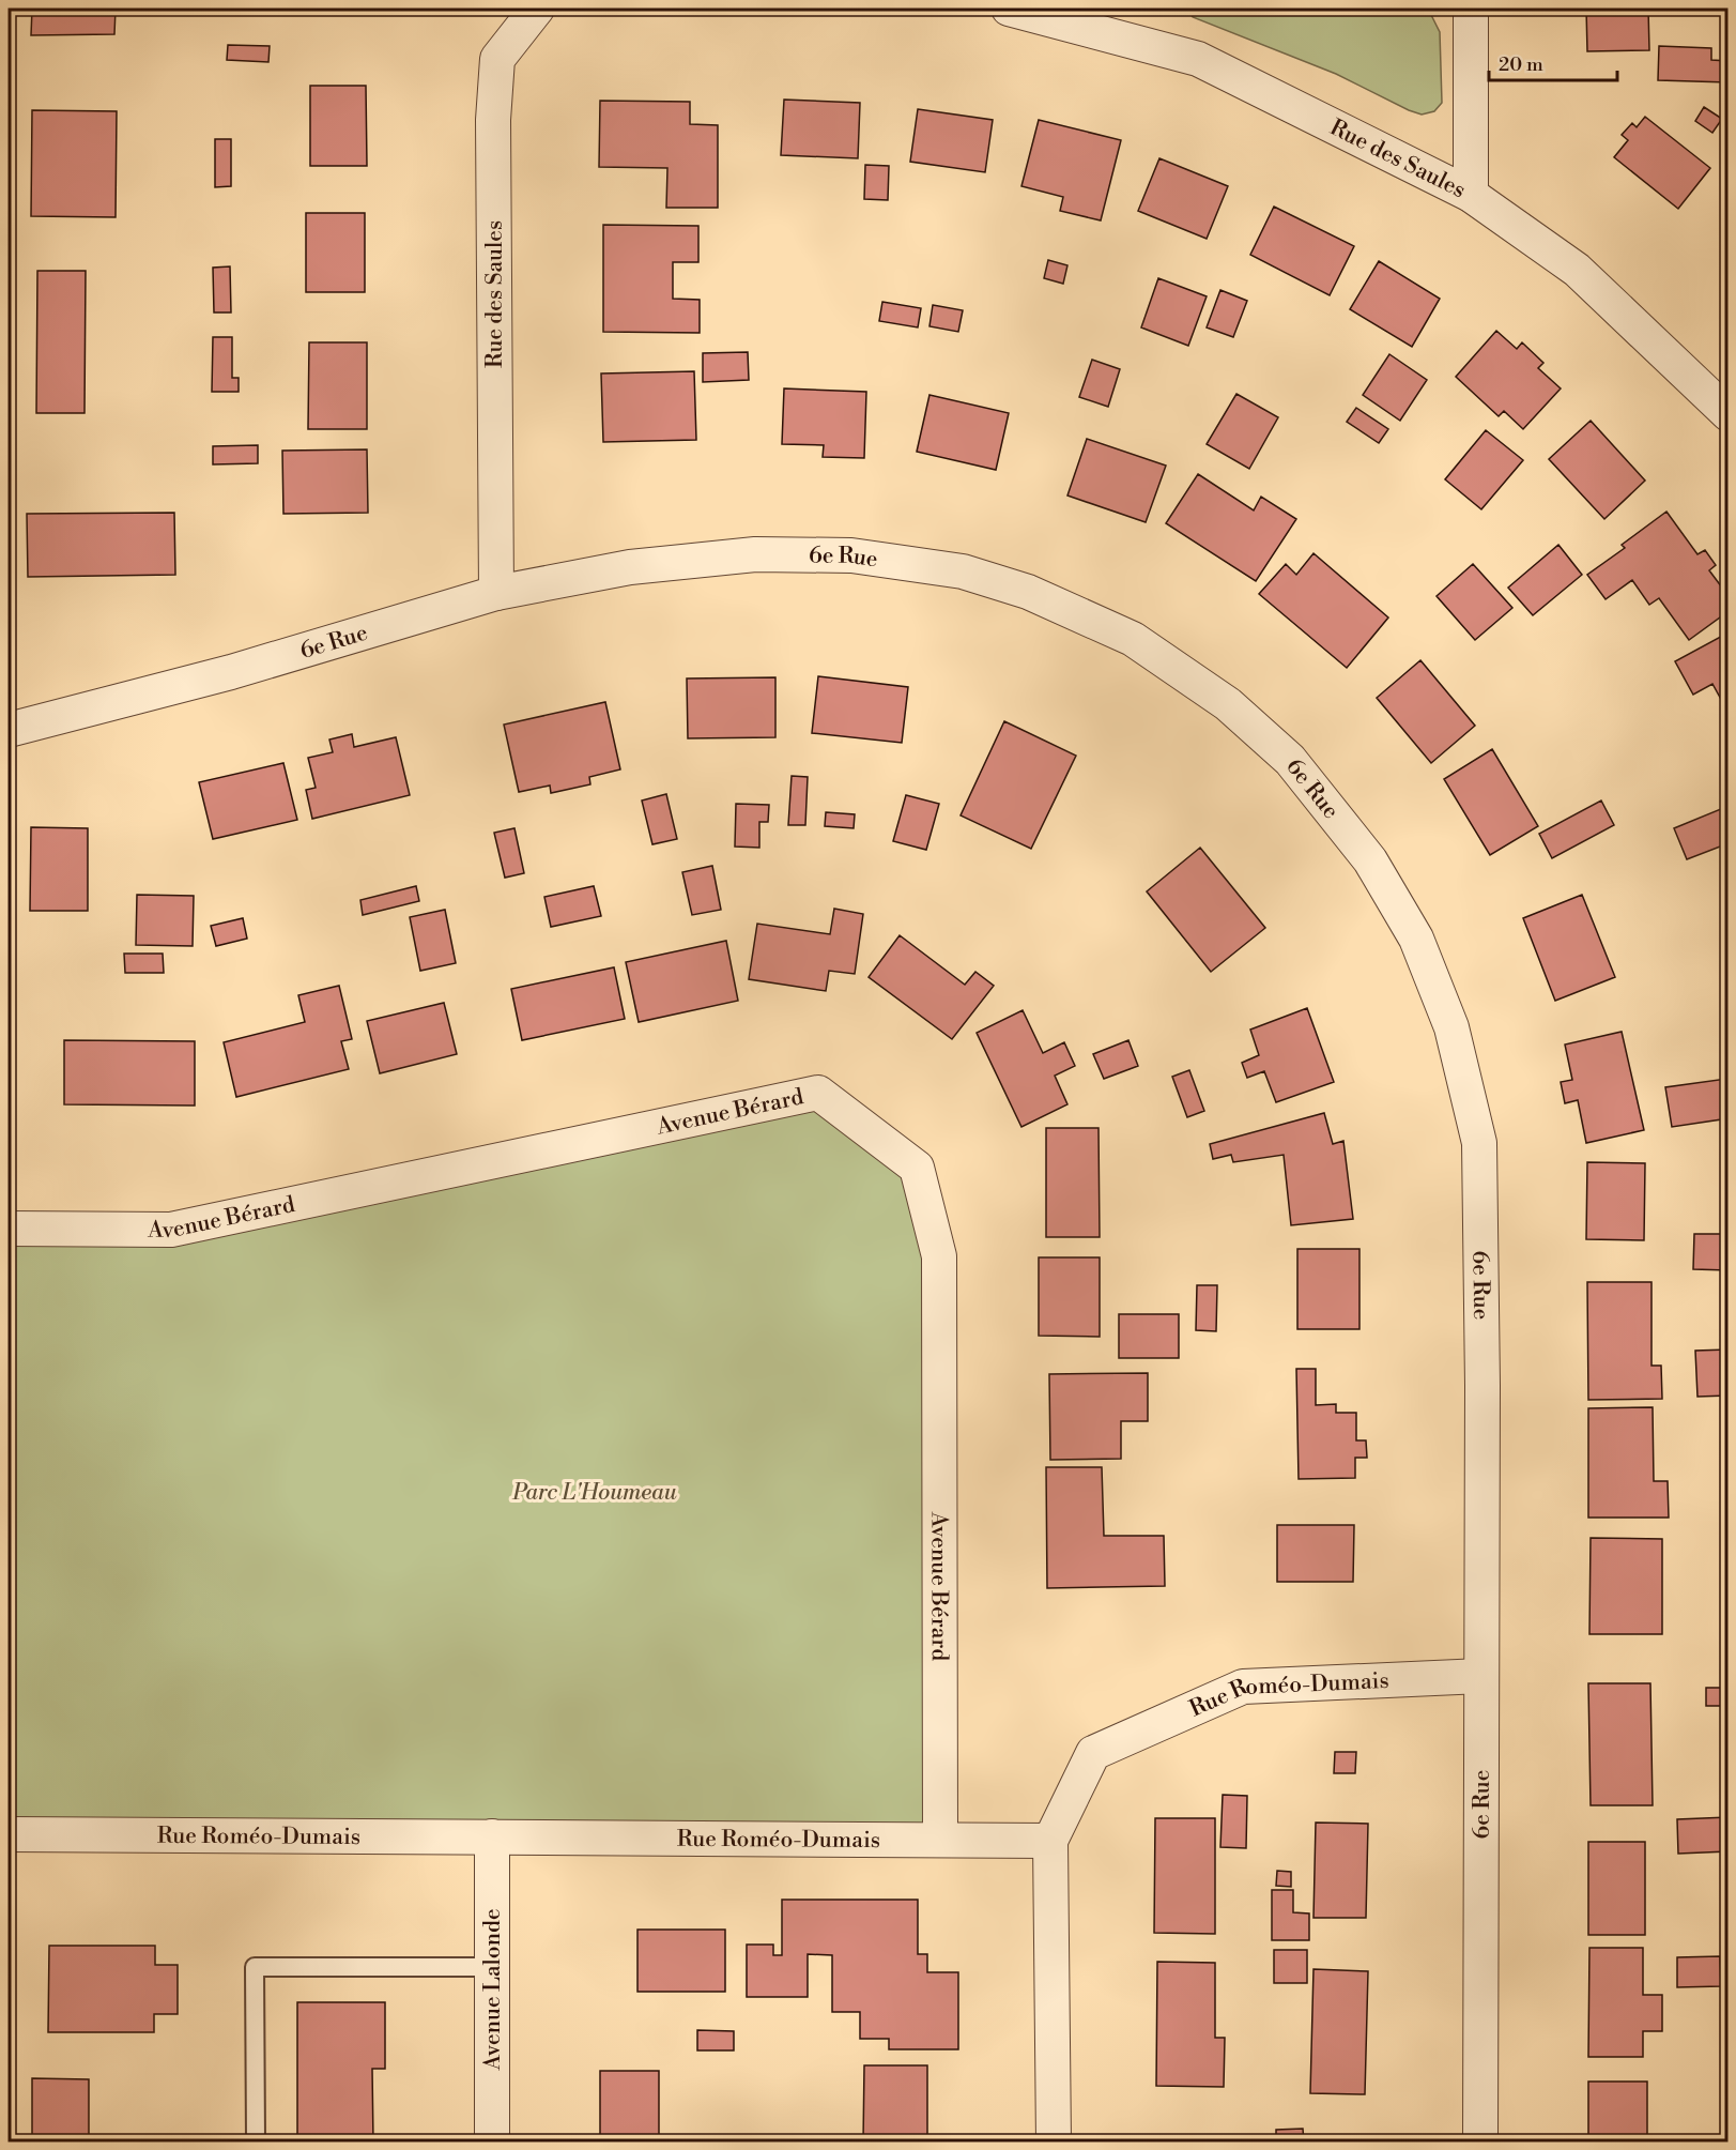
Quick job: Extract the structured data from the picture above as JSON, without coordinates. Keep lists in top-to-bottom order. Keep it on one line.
{"streets":{"street":["Rue des Saules","6e Rue","Avenue Bérard","Rue Roméo-Dumais","Avenue Lalonde"]},"crossings":[["Rue des Saules","6e Rue"],["6e Rue","Rue Roméo-Dumais"],["Avenue Bérard","Rue Roméo-Dumais"],["Rue Roméo-Dumais","Avenue Lalonde"]],"parks":["Parc L'Houmeau"],"scale_bar":"20 m"}
